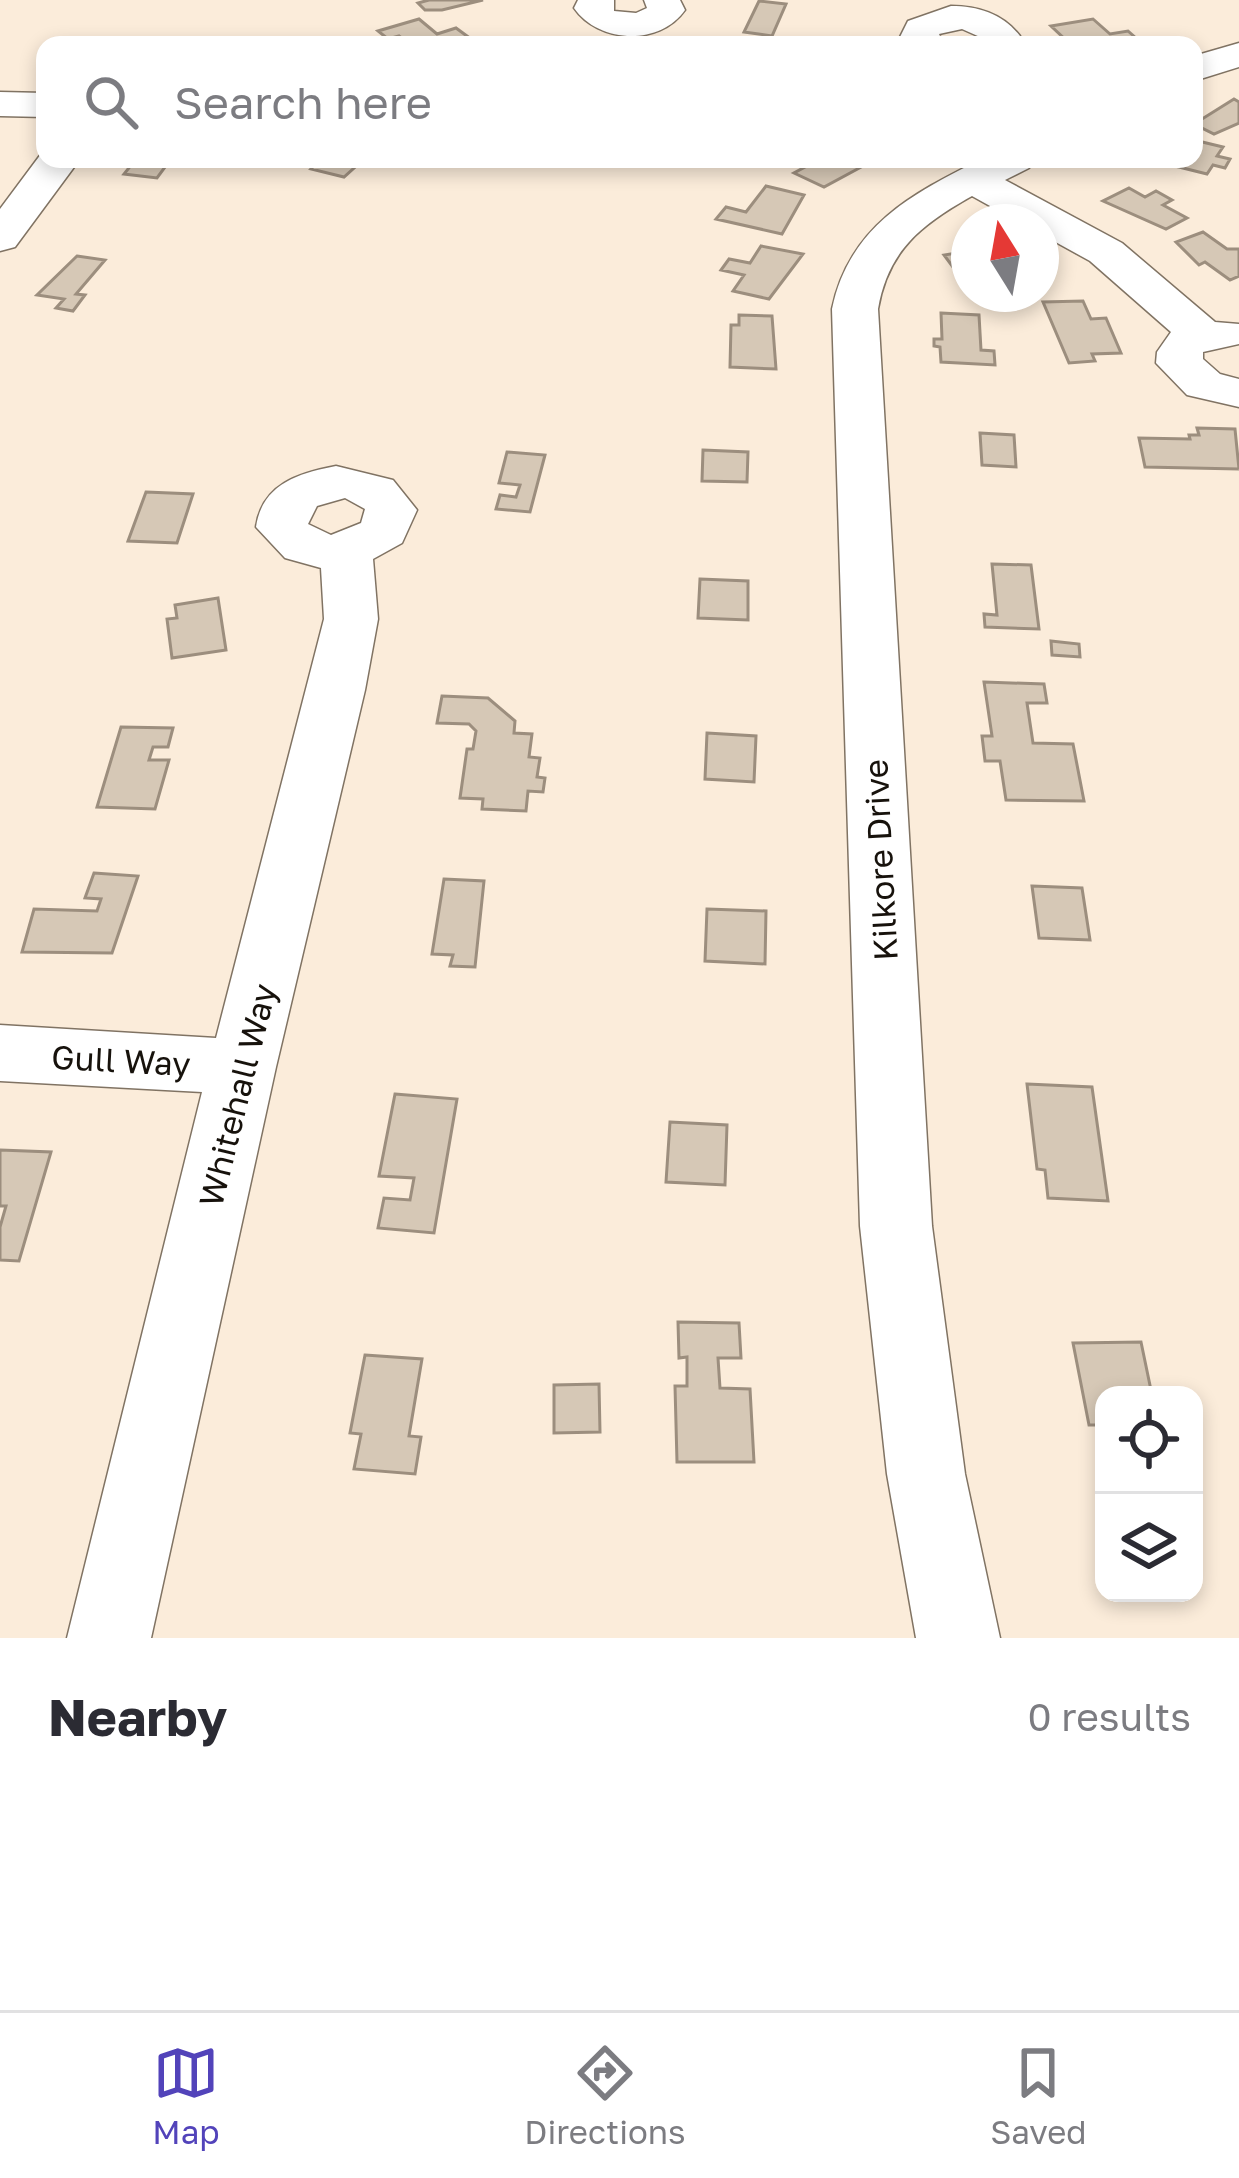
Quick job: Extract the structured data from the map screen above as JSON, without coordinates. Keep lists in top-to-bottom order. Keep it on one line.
{"streets":{"street":["Kilkore Drive","Gull Way","Whitehall Way"]},"crossings":[["Gull Way","Whitehall Way"]],"north":"top","page":{"search":"Search here","heading":["Nearby","0 results"],"nav":["Map","Directions","Saved"]}}
